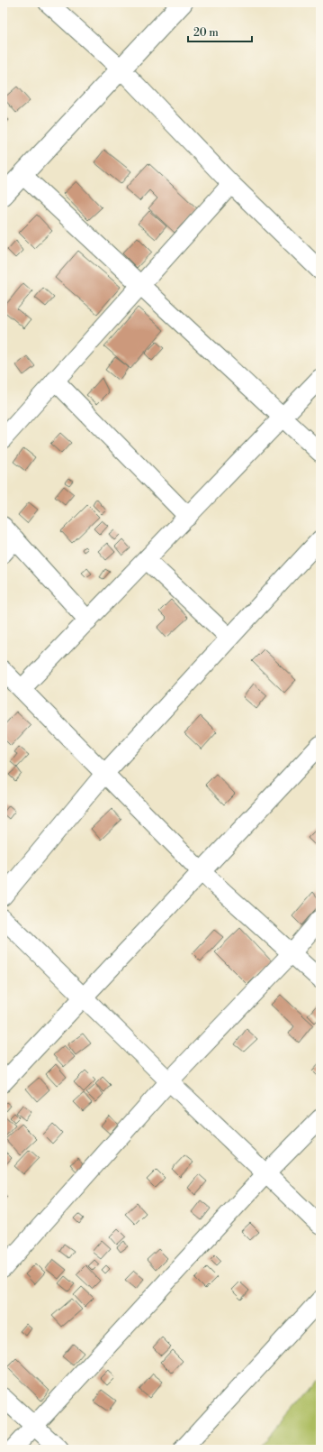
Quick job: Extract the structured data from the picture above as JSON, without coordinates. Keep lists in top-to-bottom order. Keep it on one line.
{"scale_bar":"20 m"}
